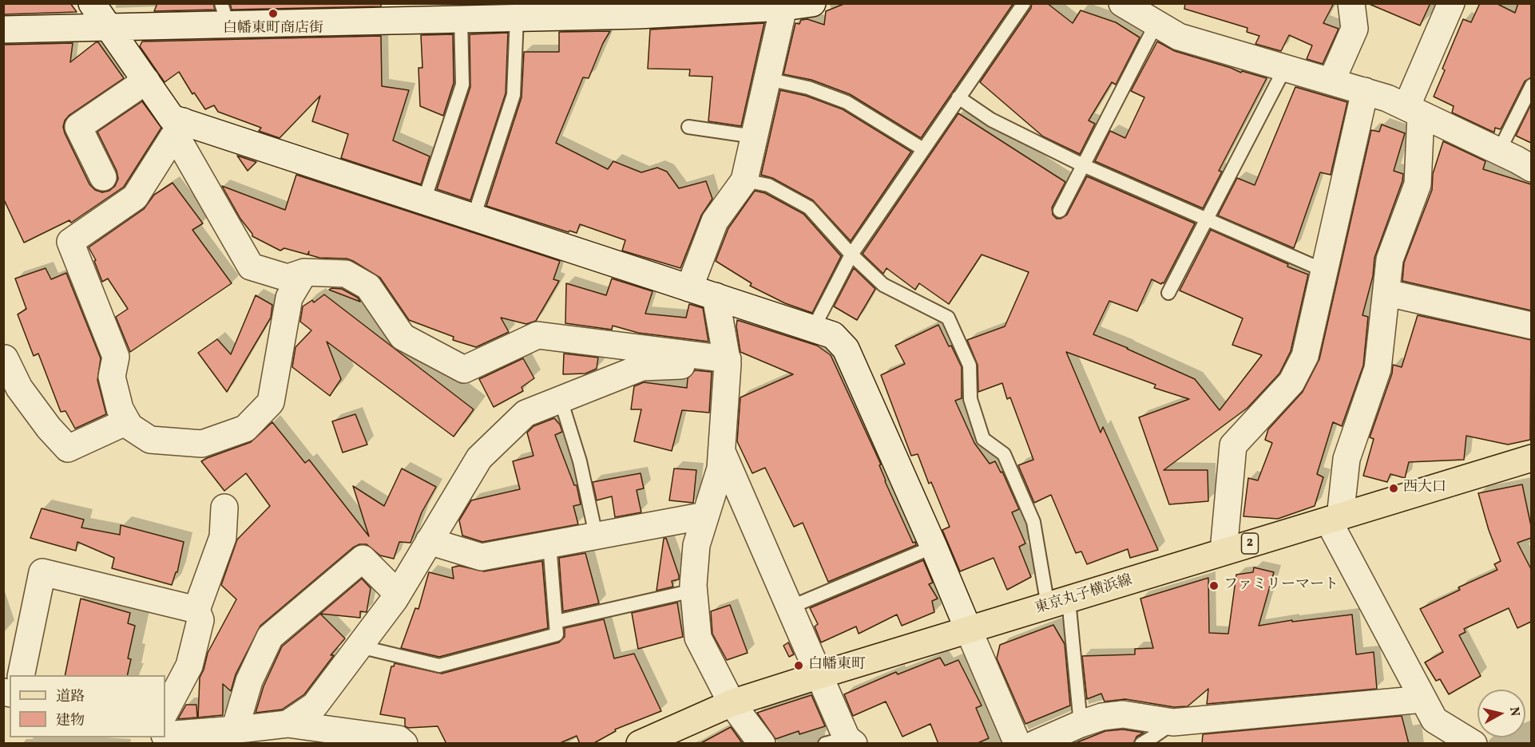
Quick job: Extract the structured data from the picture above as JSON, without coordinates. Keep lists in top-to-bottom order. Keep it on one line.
{"streets":{"main road":["2","東京丸子横浜線"]},"places":["白幡東町商店街","西大口","ファミリーマート","白幡東町"],"legend":["道路","建物"],"north":"right"}
